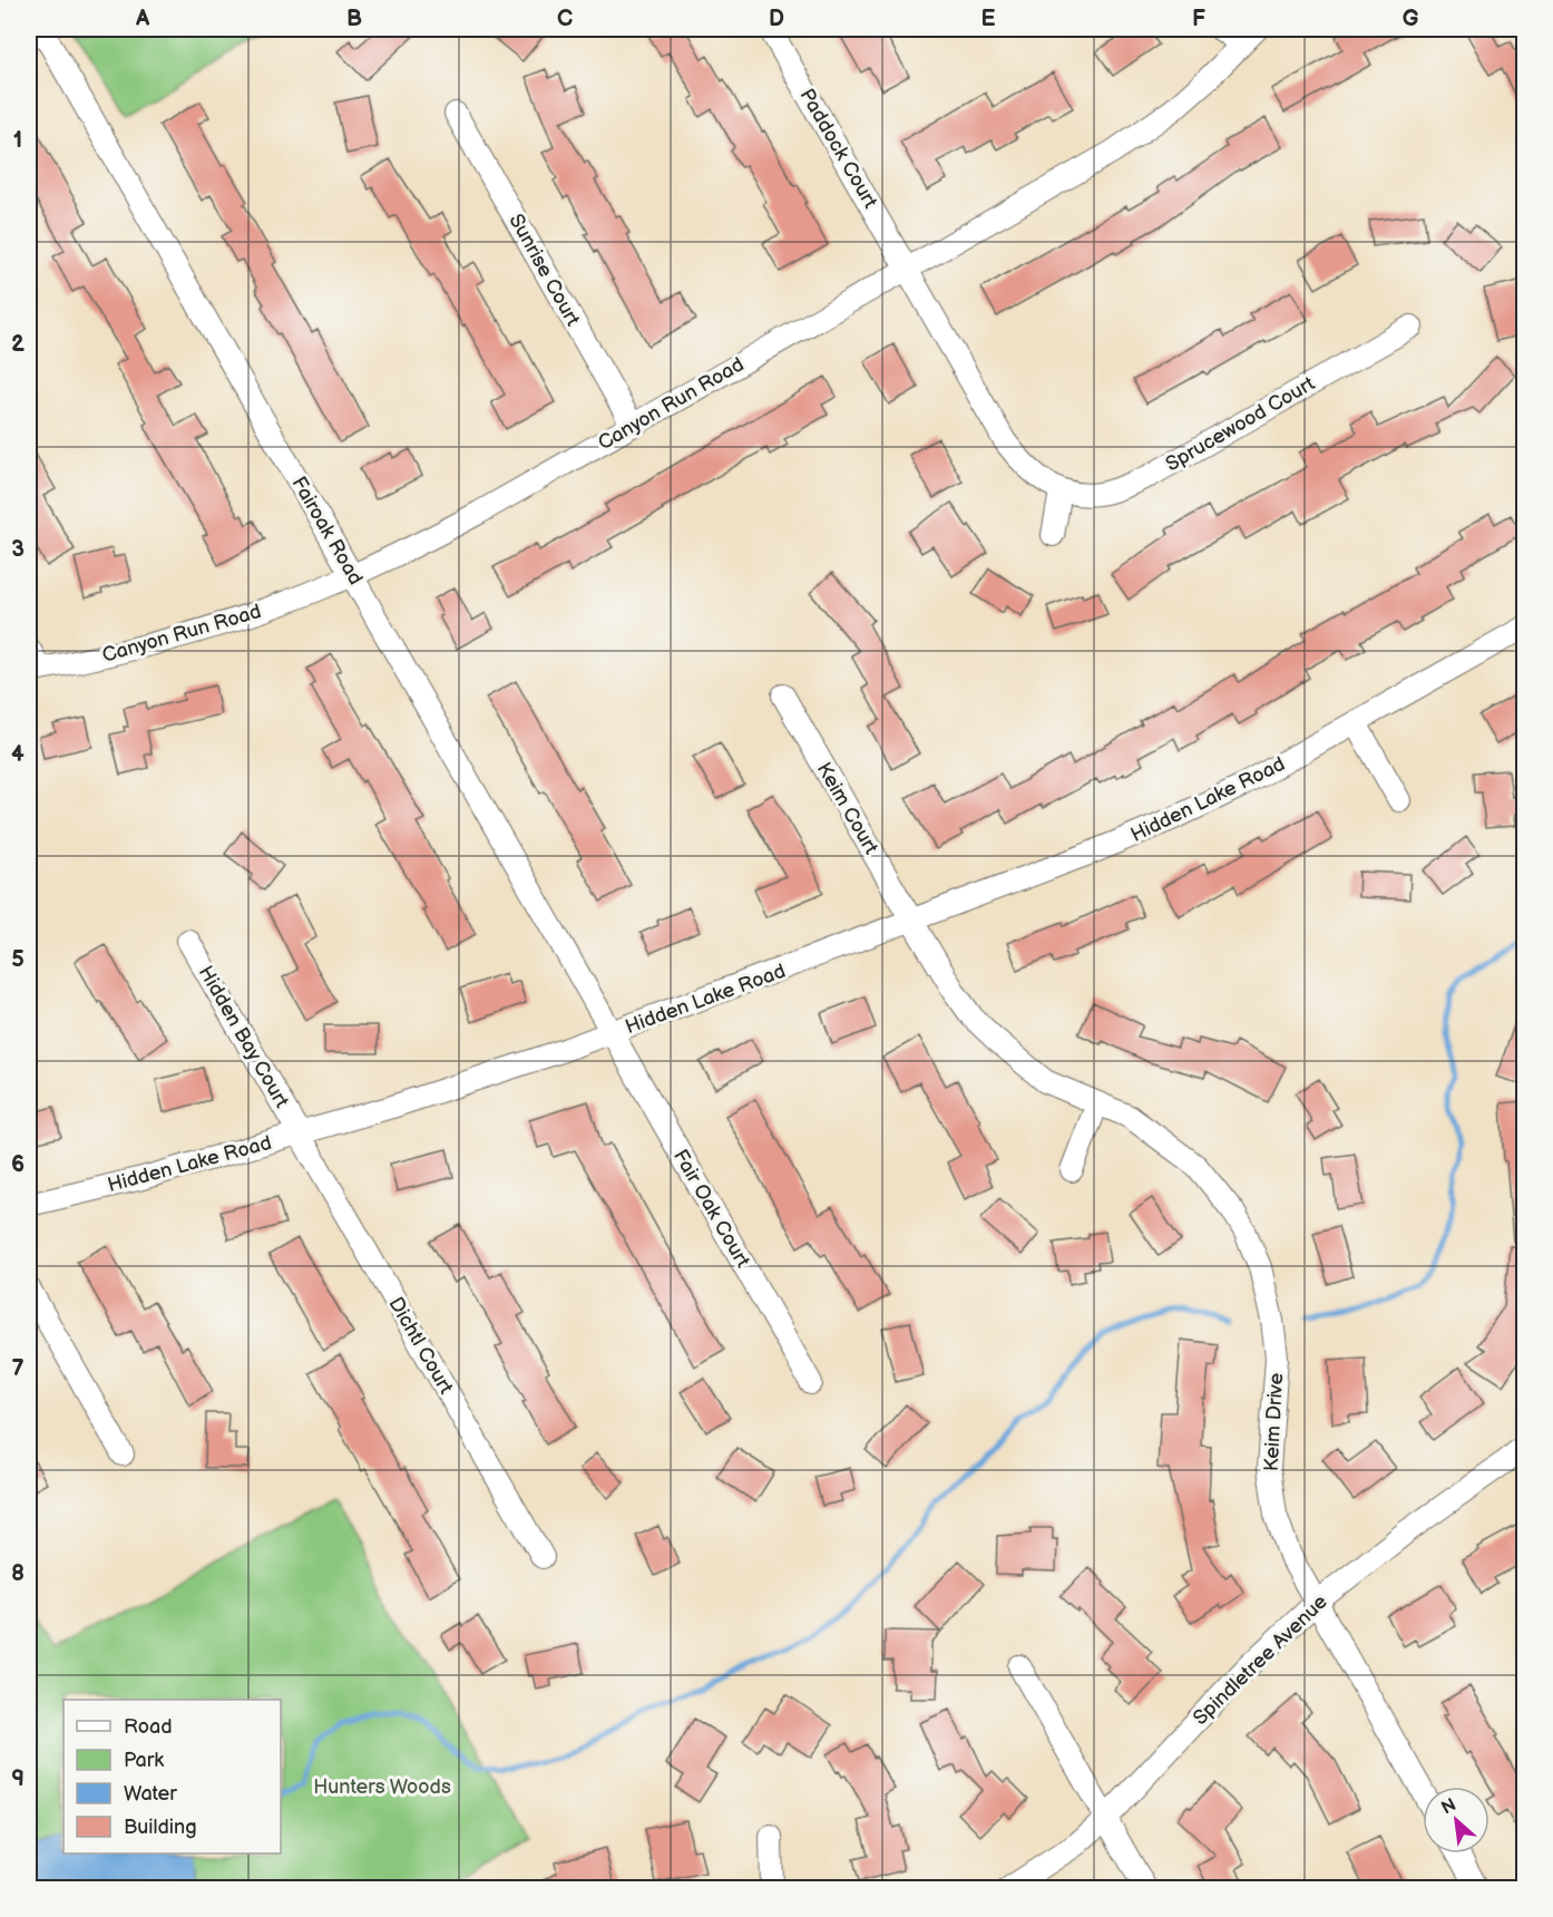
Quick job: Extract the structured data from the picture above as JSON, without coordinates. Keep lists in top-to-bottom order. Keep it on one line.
{"streets":{"street":["Paddock Court","Sunrise Court","Canyon Run Road","Sprucewood Court","Fairoak Road","Hidden Lake Road","Keim Court","Hidden Bay Court","Fair Oak Court","Dichtl Court","Keim Drive","Spindletree Avenue"]},"crossings":[["Paddock Court","Canyon Run Road"],["Paddock Court","Sprucewood Court"],["Sunrise Court","Canyon Run Road"],["Canyon Run Road","Sprucewood Court"],["Canyon Run Road","Fairoak Road"],["Fairoak Road","Hidden Lake Road"],["Fairoak Road","Fair Oak Court"],["Hidden Lake Road","Keim Court"],["Hidden Lake Road","Hidden Bay Court"],["Hidden Lake Road","Fair Oak Court"],["Hidden Lake Road","Dichtl Court"],["Hidden Lake Road","Keim Drive"],["Keim Court","Keim Drive"],["Hidden Bay Court","Dichtl Court"],["Keim Drive","Spindletree Avenue"]],"parks":["Hunters Woods"],"legend":["Road","Park","Water","Building"],"north":"top left","grid":{"columns":["A","B","C","D","E","F","G"],"rows":["1","2","3","4","5","6","7","8","9"]}}
